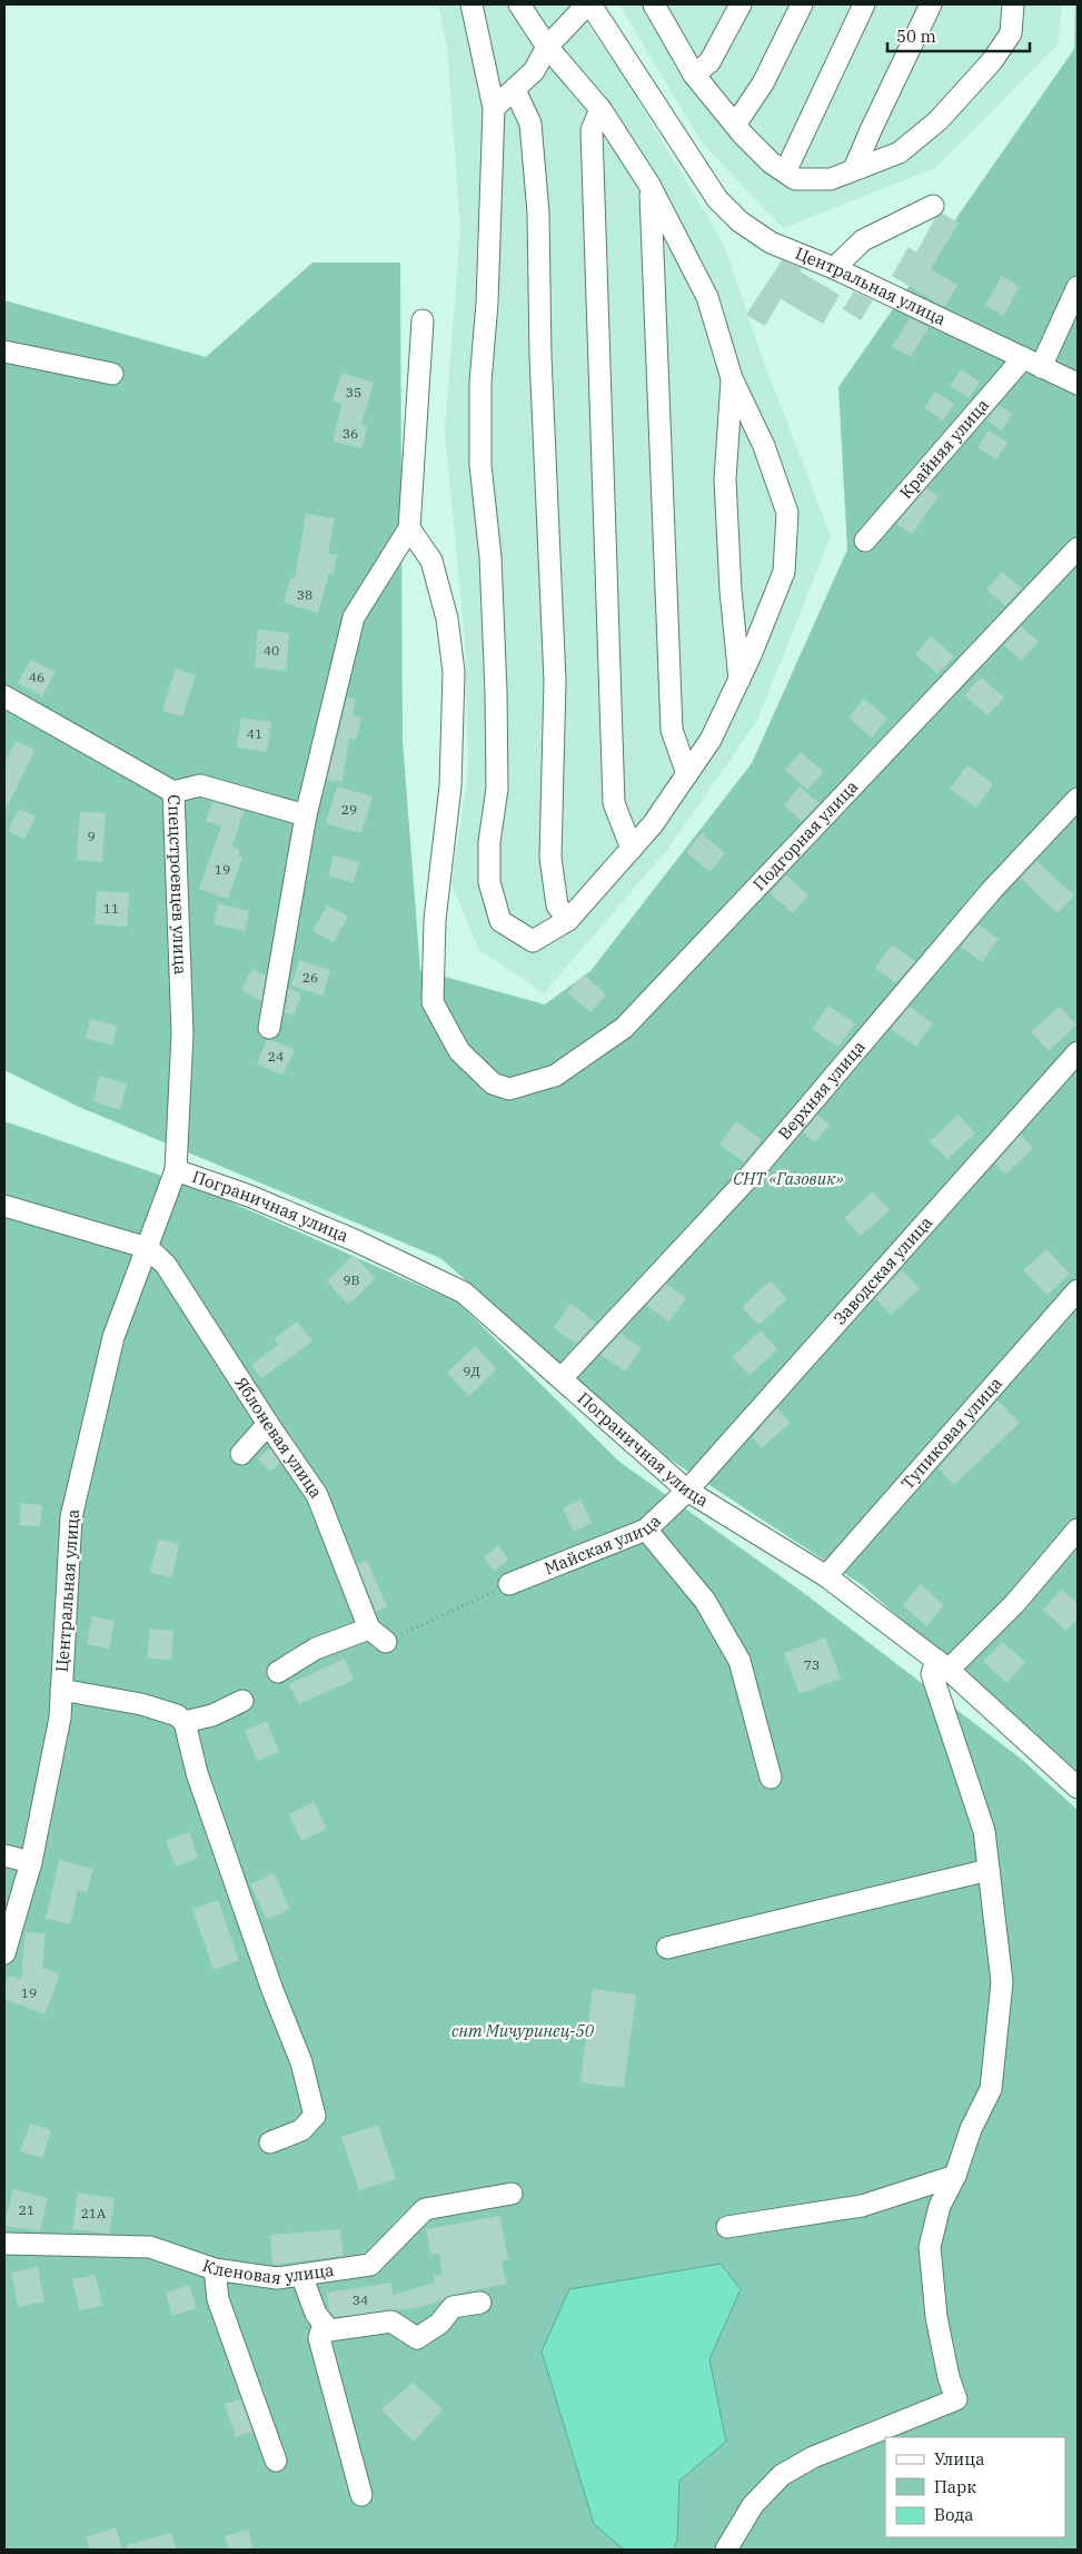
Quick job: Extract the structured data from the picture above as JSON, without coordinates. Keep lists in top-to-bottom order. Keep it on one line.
{"streets":{"street":["Центральная улица","Крайняя улица","Подгорная улица","Спецстроевцев улица","Верхняя улица","Пограничная улица","Заводская улица","Тупиковая улица","Яблоневая улица","Майская улица","Кленовая улица"]},"crossings":[["Центральная улица","Крайняя улица"],["Центральная улица","Спецстроевцев улица"],["Центральная улица","Пограничная улица"],["Центральная улица","Яблоневая улица"],["Спецстроевцев улица","Пограничная улица"],["Верхняя улица","Пограничная улица"],["Пограничная улица","Заводская улица"],["Пограничная улица","Тупиковая улица"],["Пограничная улица","Майская улица"],["Заводская улица","Майская улица"]],"parks":["СНТ «Газовик»","снт Мичуринец-50"],"house_numbers":["35","36","38","40","46","41","29","9","19","11","26","24","9В","9Д","73","19","21","21А","34"],"legend":["Улица","Парк","Вода"],"scale_bar":"50 m"}
